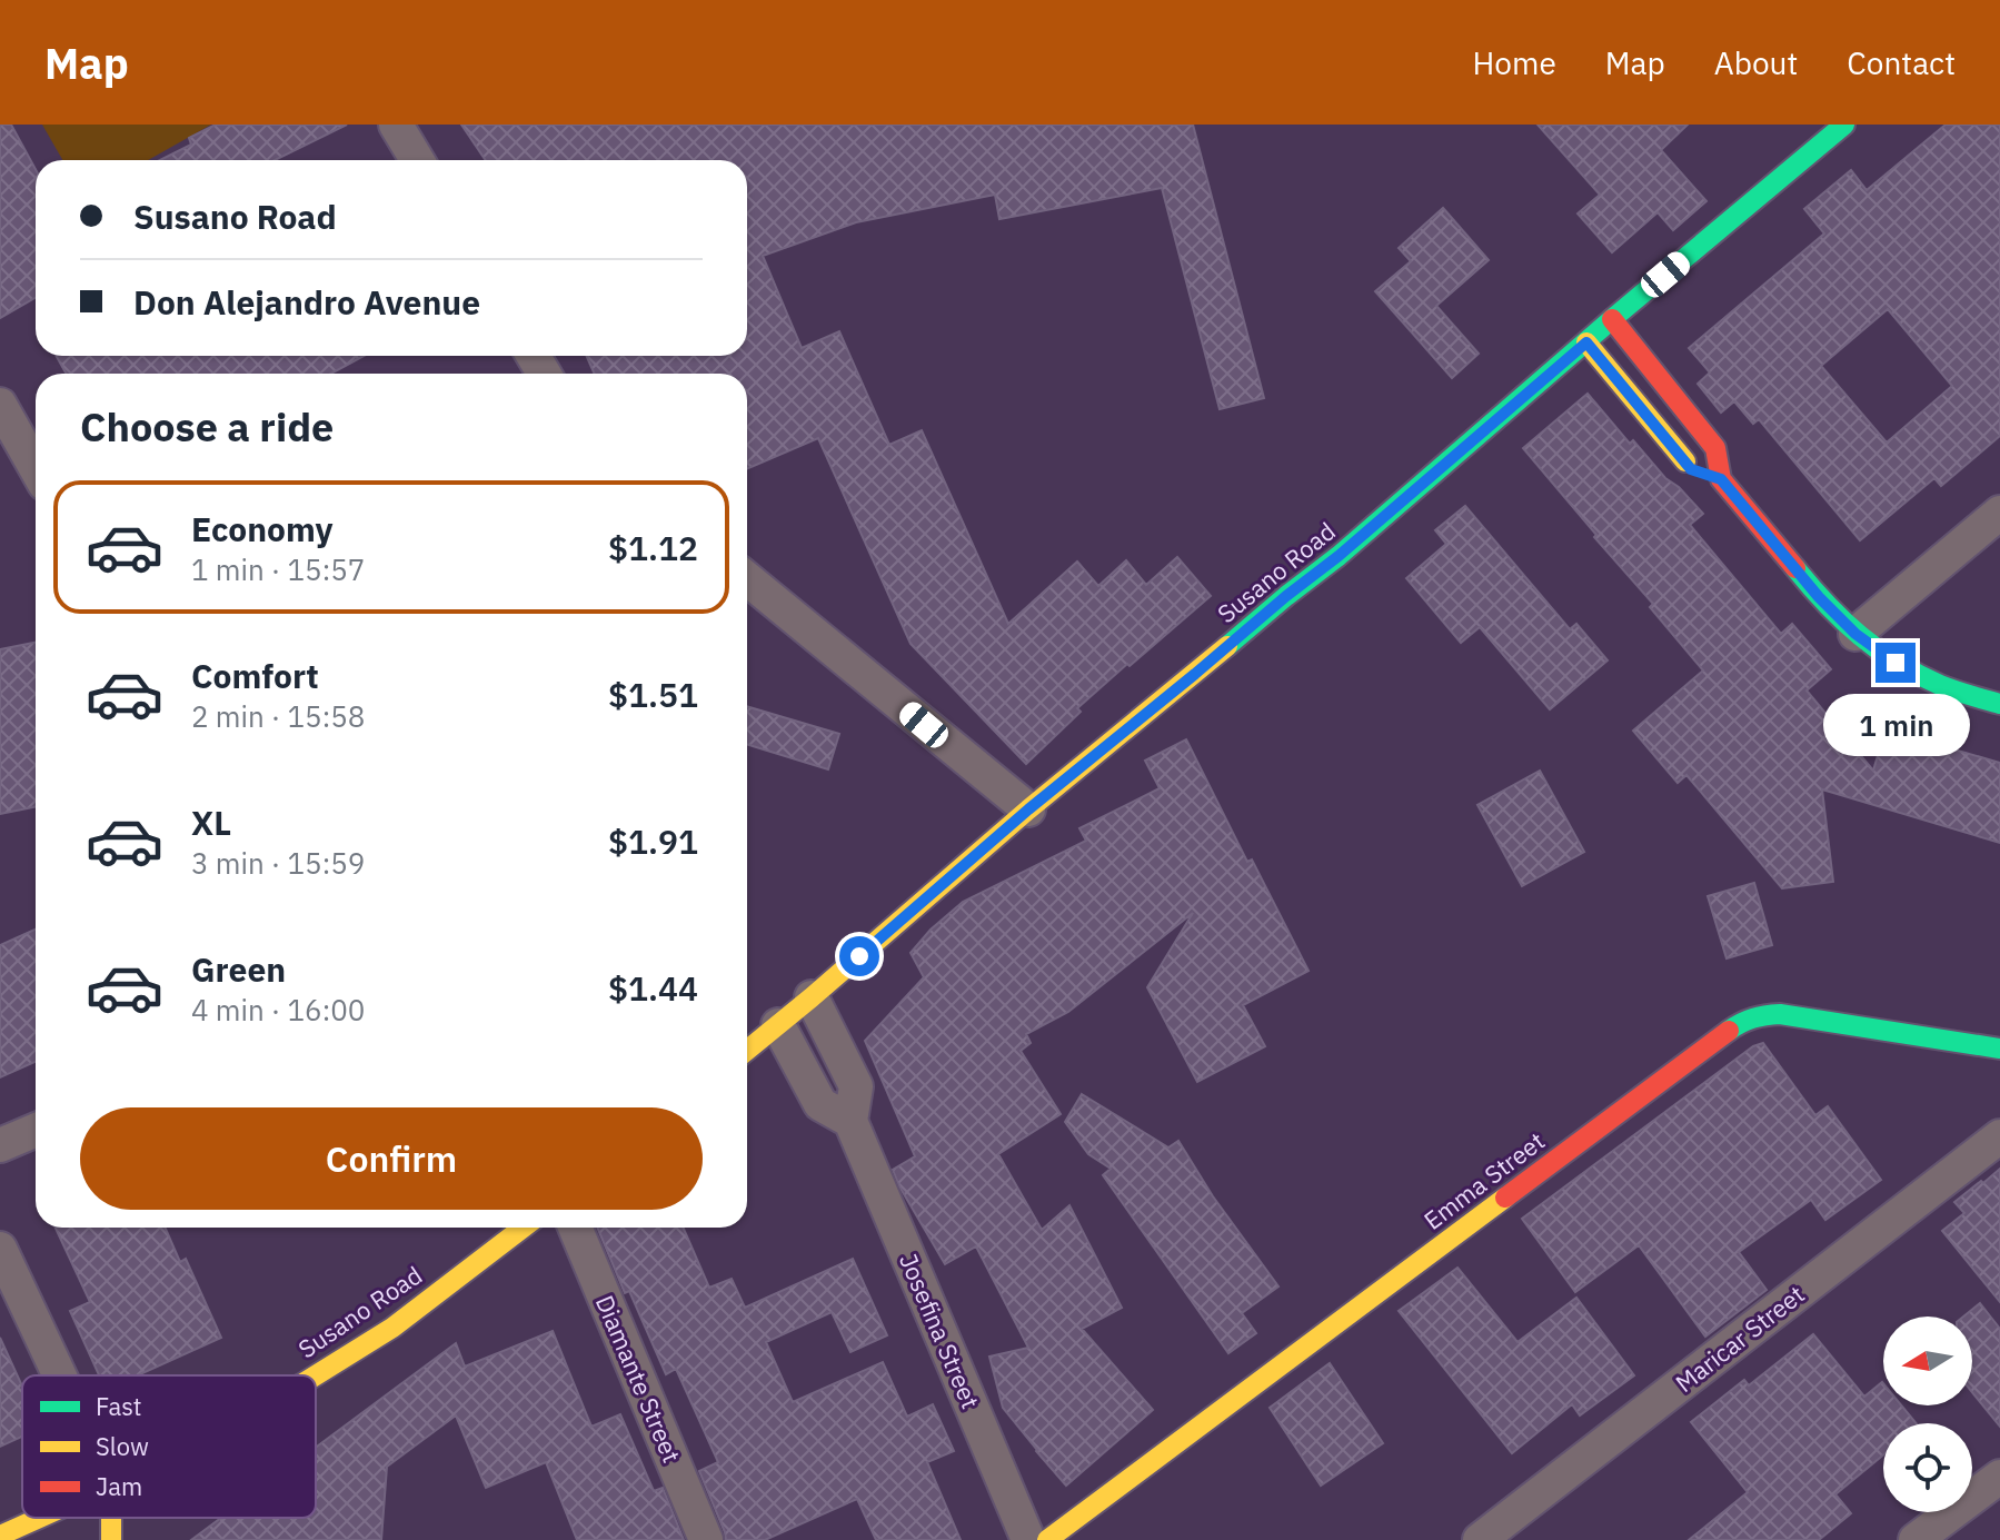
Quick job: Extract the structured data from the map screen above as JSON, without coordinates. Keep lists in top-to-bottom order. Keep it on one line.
{"streets":{"main road":["Susano Road","Emma Street"],"street":["Josefina Street","Maricar Street","Diamante Street"]},"crossings":[["Susano Road","Josefina Street"]],"legend":["Fast","Slow","Jam"],"north":"left","page":{"header":"Map","nav":["Home","Map","About","Contact"],"banner":["Susano Road","Don Alejandro Avenue"],"heading":"Choose a ride","list":[{"name":"Economy","note":"1 min · 15:57","value":"$1.12"},{"name":"Comfort","note":"2 min · 15:58","value":"$1.51"},{"name":"XL","note":"3 min · 15:59","value":"$1.91"},{"name":"Green","note":"4 min · 16:00","value":"$1.44"}],"bubble":"1 min","buttons":"Confirm"}}
